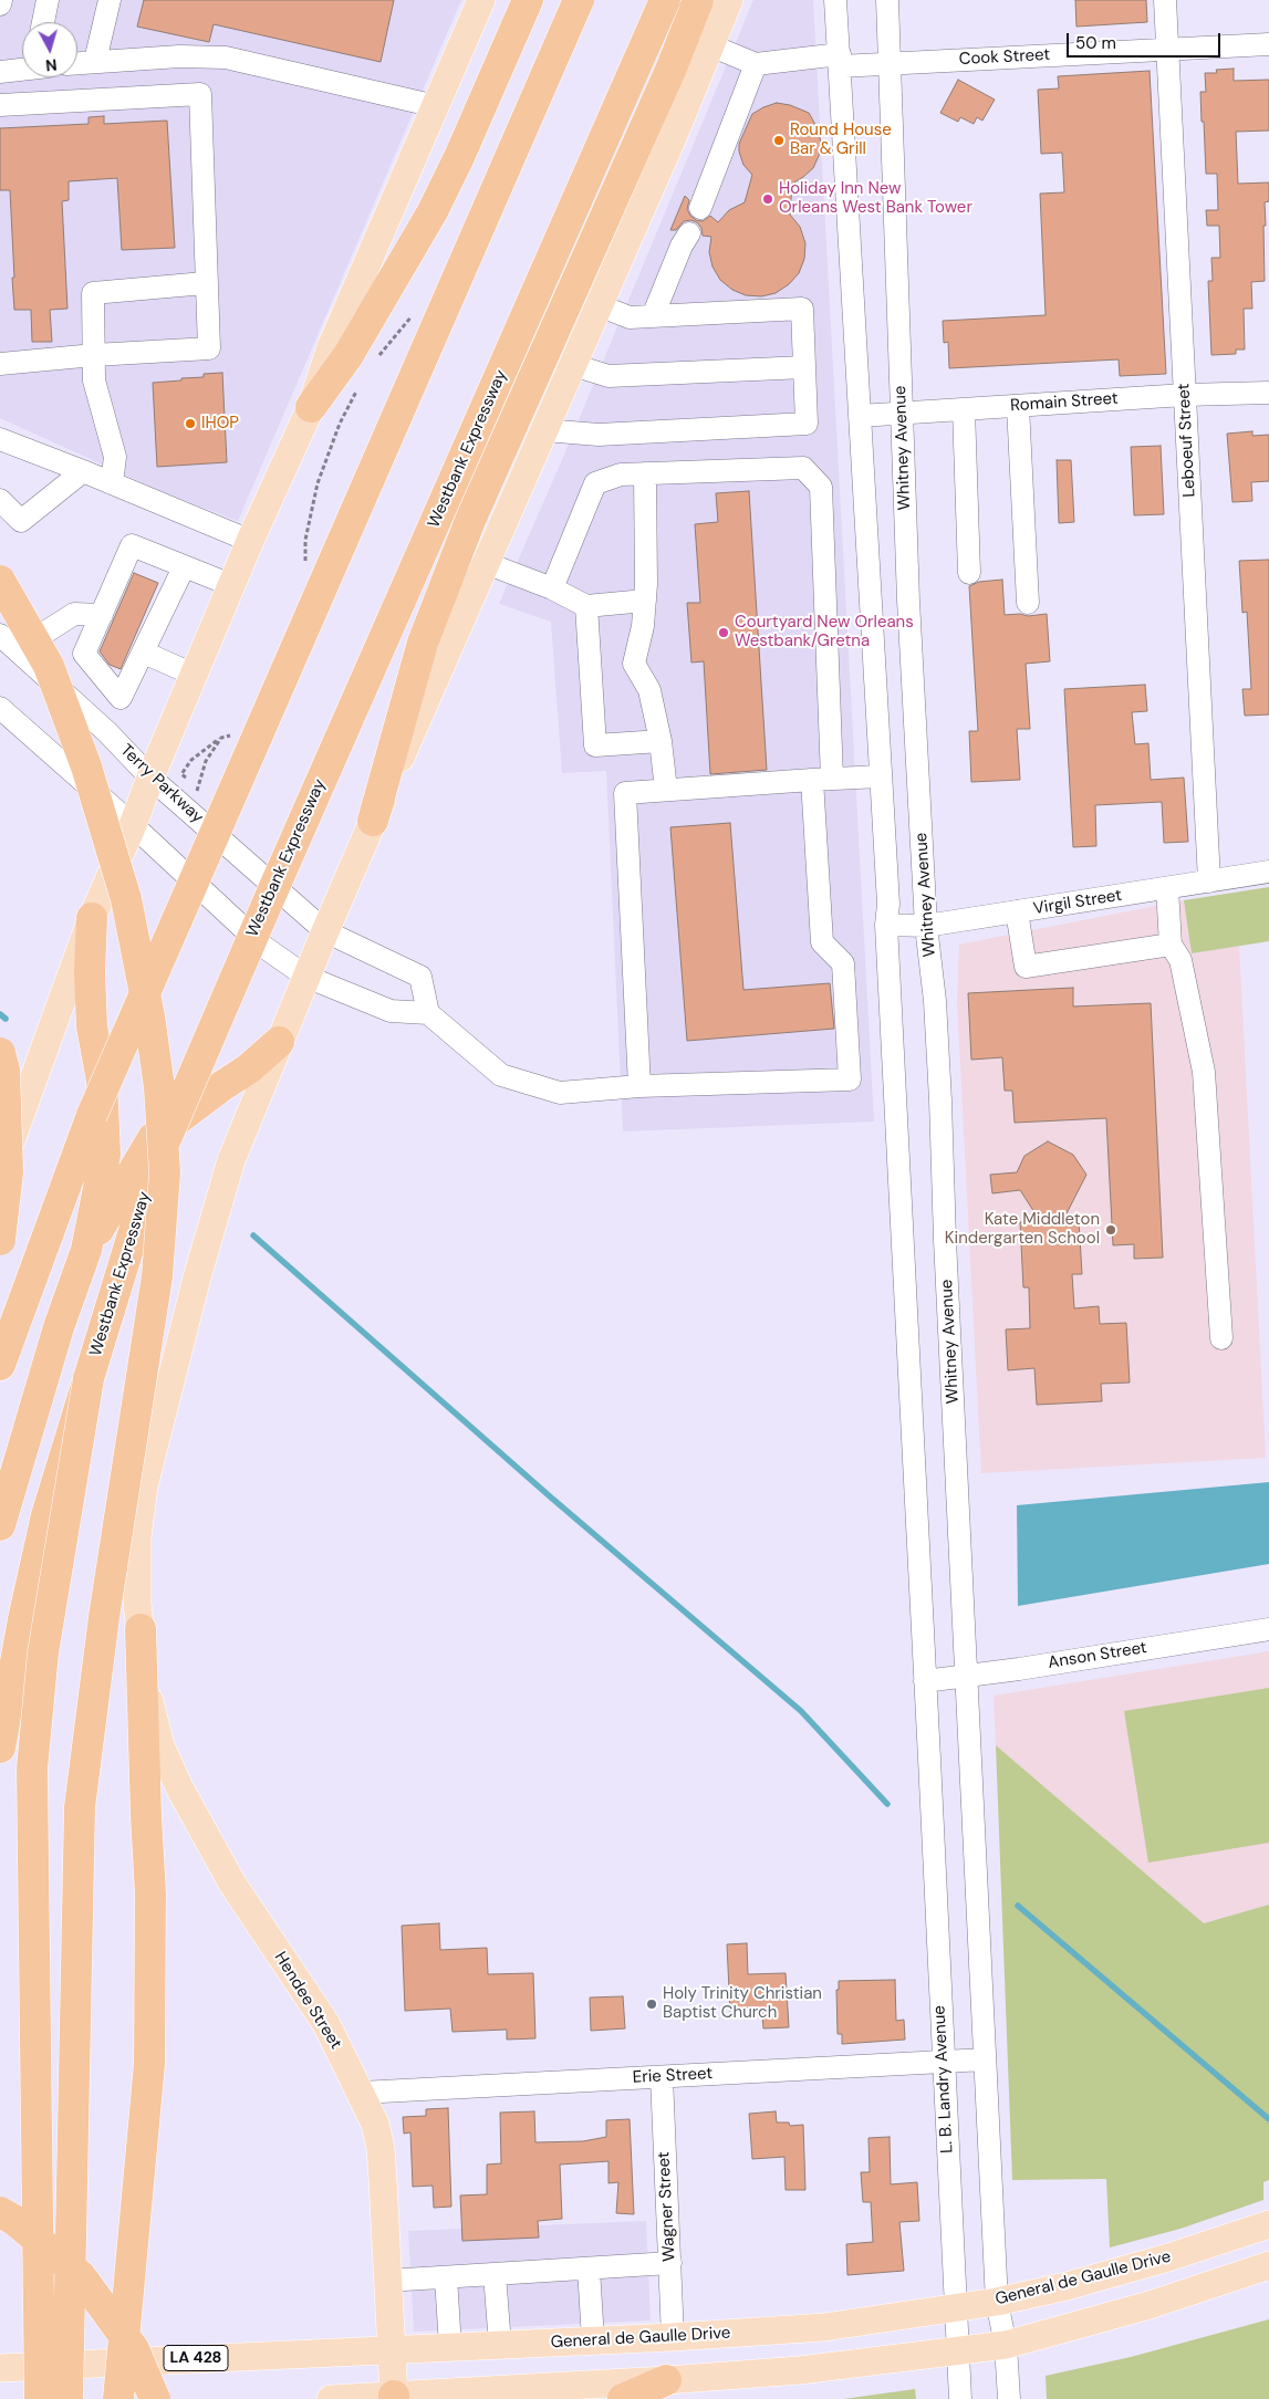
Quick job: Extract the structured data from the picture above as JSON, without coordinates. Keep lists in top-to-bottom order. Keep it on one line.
{"streets":{"highway":["Westbank Expressway"],"main road":["Hendee Street","General de Gaulle Drive","LA 428"],"street":["Cook Street","Romain Street","Leboeuf Street","Whitney Avenue","Terry Parkway","Virgil Street","Anson Street","Erie Street","L. B. Landry Avenue","Wagner Street"]},"crossings":[["Cook Street","Leboeuf Street"],["Cook Street","Whitney Avenue"],["Romain Street","Leboeuf Street"],["Romain Street","Whitney Avenue"],["Leboeuf Street","Virgil Street"],["Whitney Avenue","Virgil Street"],["Whitney Avenue","Anson Street"],["Whitney Avenue","Erie Street"],["Anson Street","L. B. Landry Avenue"],["Hendee Street","Erie Street"],["Hendee Street","General de Gaulle Drive"],["Erie Street","L. B. Landry Avenue"],["Erie Street","Wagner Street"],["L. B. Landry Avenue","General de Gaulle Drive"],["Wagner Street","General de Gaulle Drive"]],"places":["Round House Bar & Grill","Holiday Inn New Orleans West Bank Tower","IHOP","Courtyard New Orleans Westbank/Gretna","Kate Middleton Kindergarten School","Holy Trinity Christian Baptist Church"],"scale_bar":"50 m","north":"bottom"}
